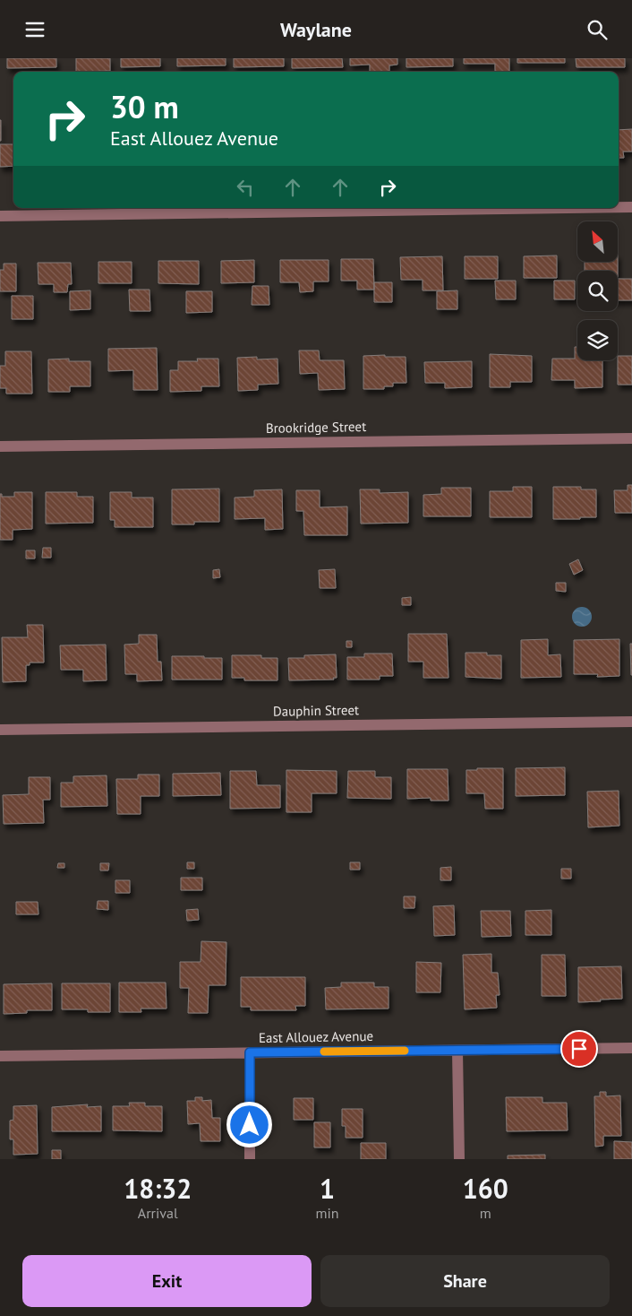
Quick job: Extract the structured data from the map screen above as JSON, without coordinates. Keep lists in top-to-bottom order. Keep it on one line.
{"streets":{"street":["Brookridge Street","Dauphin Street","East Allouez Avenue"]},"north":"top left","page":{"header":"Waylane","turn":["30 m","East Allouez Avenue"],"eta":["18:32","Arrival","1","min","160","m"],"buttons":["Exit","Share"]}}
